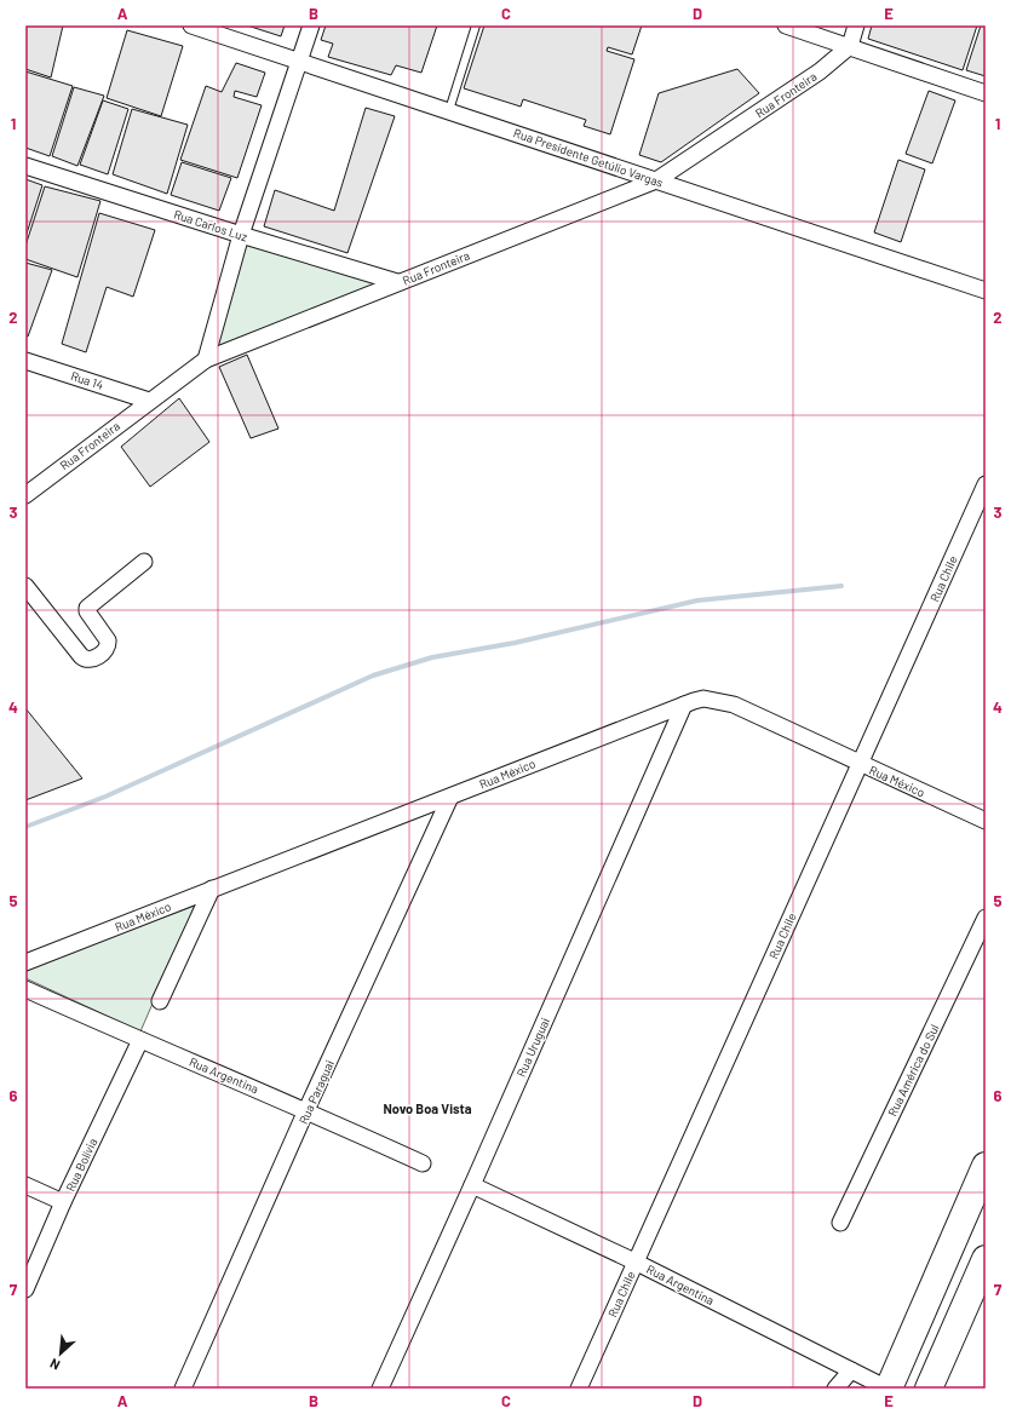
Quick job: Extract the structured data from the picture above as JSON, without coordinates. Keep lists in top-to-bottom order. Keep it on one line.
{"streets":{"street":["Rua Fronteira","Rua Presidente Getúlio Vargas","Rua Carlos Luz","Rua 14","Rua Chile","Rua México","Rua Uruguai","Rua América do Sul","Rua Argentina","Rua Paraguai","Rua Bolívia"]},"crossings":[["Rua Fronteira","Rua Presidente Getúlio Vargas"],["Rua Fronteira","Rua Carlos Luz"],["Rua Fronteira","Rua 14"],["Rua Chile","Rua México"],["Rua Chile","Rua Argentina"],["Rua México","Rua Uruguai"],["Rua México","Rua Paraguai"],["Rua Uruguai","Rua Argentina"],["Rua Argentina","Rua Paraguai"],["Rua Argentina","Rua Bolívia"]],"districts":["Novo Boa Vista"],"north":"bottom left","grid":{"columns":["A","B","C","D","E"],"rows":["1","2","3","4","5","6","7"]}}
